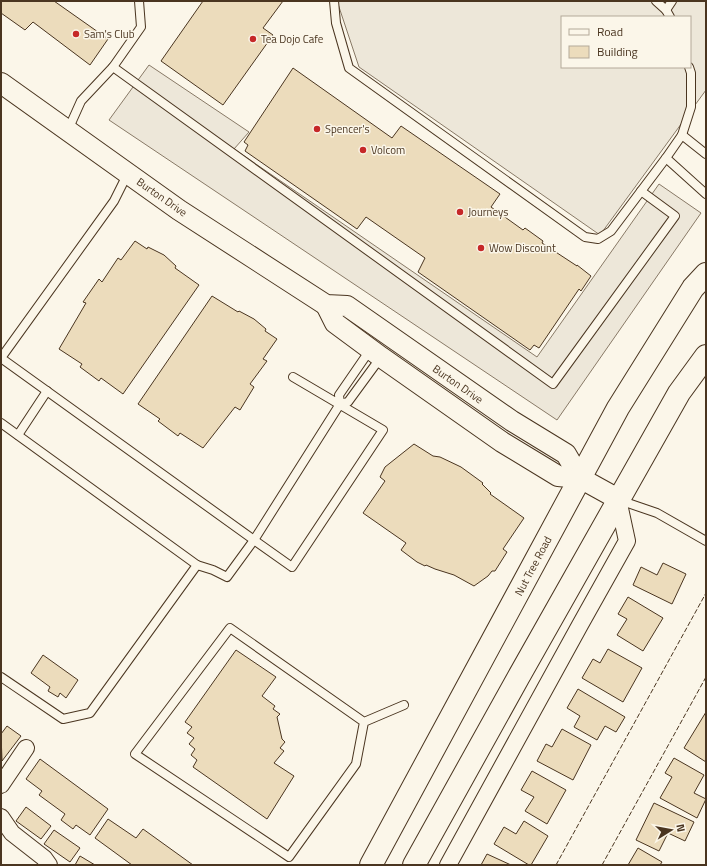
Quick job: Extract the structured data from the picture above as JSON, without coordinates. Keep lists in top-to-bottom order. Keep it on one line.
{"streets":{"main road":["Nut Tree Road"],"street":["Burton Drive"]},"crossings":[["Burton Drive","Nut Tree Road"]],"places":["Sam's Club","Tea Dojo Cafe","Spencer's","Volcom","Journeys","Wow Discount"],"legend":["Road","Building"],"north":"right"}
